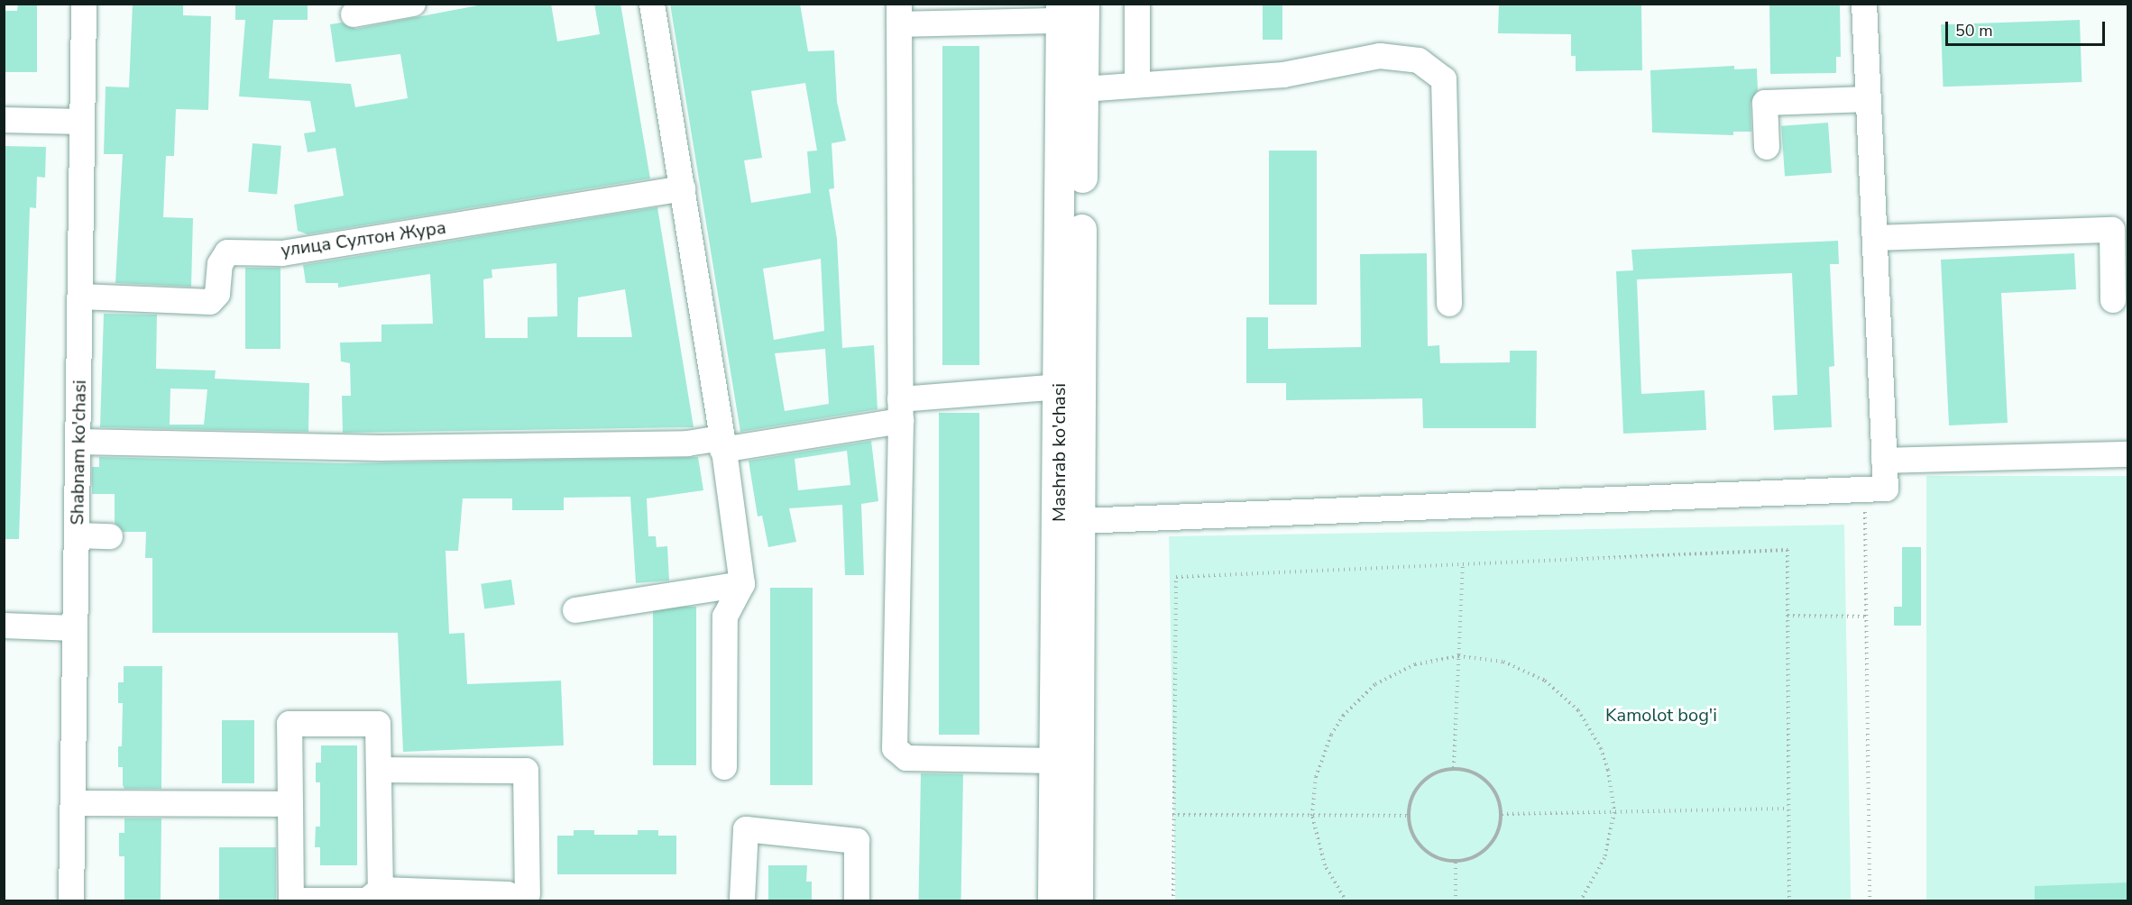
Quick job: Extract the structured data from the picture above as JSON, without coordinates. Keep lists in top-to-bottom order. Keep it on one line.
{"streets":{"main road":["Mashrab ko'chasi"],"street":["улица Султон Жура","Shabnam ko'chasi"]},"crossings":[["улица Султон Жура","Shabnam ko'chasi"]],"parks":["Kamolot bog'i"],"scale_bar":"50 m"}
